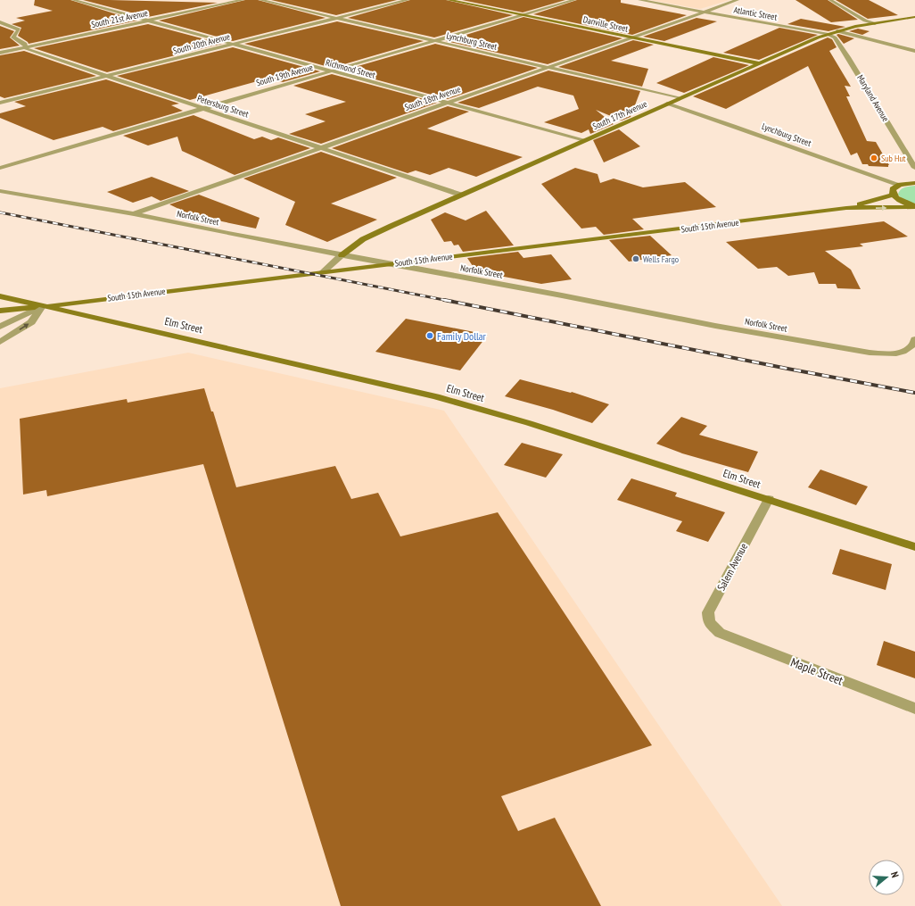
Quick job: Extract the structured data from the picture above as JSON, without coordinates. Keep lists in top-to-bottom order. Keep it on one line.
{"streets":{"street":["Atlantic Street","South 21st Avenue","Danville Street","Lynchburg Street","South 20th Avenue","Richmond Street","South 19th Avenue","South 18th Avenue","Maryland Avenue","Petersburg Street","South 17th Avenue","Norfolk Street","South 15th Avenue","Elm Street","Salem Avenue","Maple Street"]},"crossings":[["Atlantic Street","South 18th Avenue"],["Atlantic Street","Maryland Avenue"],["Atlantic Street","South 17th Avenue"],["South 21st Avenue","Richmond Street"],["South 21st Avenue","Petersburg Street"],["Danville Street","South 19th Avenue"],["Danville Street","South 18th Avenue"],["Danville Street","South 17th Avenue"],["Lynchburg Street","South 20th Avenue"],["Lynchburg Street","South 19th Avenue"],["Lynchburg Street","South 18th Avenue"],["Lynchburg Street","South 17th Avenue"],["South 20th Avenue","Richmond Street"],["South 20th Avenue","Petersburg Street"],["Richmond Street","South 19th Avenue"],["Richmond Street","South 18th Avenue"],["Richmond Street","South 17th Avenue"],["South 19th Avenue","Petersburg Street"],["South 18th Avenue","Petersburg Street"],["South 18th Avenue","Norfolk Street"],["Maryland Avenue","South 17th Avenue"],["Petersburg Street","South 17th Avenue"],["South 17th Avenue","Norfolk Street"],["Norfolk Street","South 15th Avenue"],["South 15th Avenue","Elm Street"],["Elm Street","Salem Avenue"],["Salem Avenue","Maple Street"]],"places":["Sub Hut","Wells Fargo","Family Dollar"],"north":"right"}
